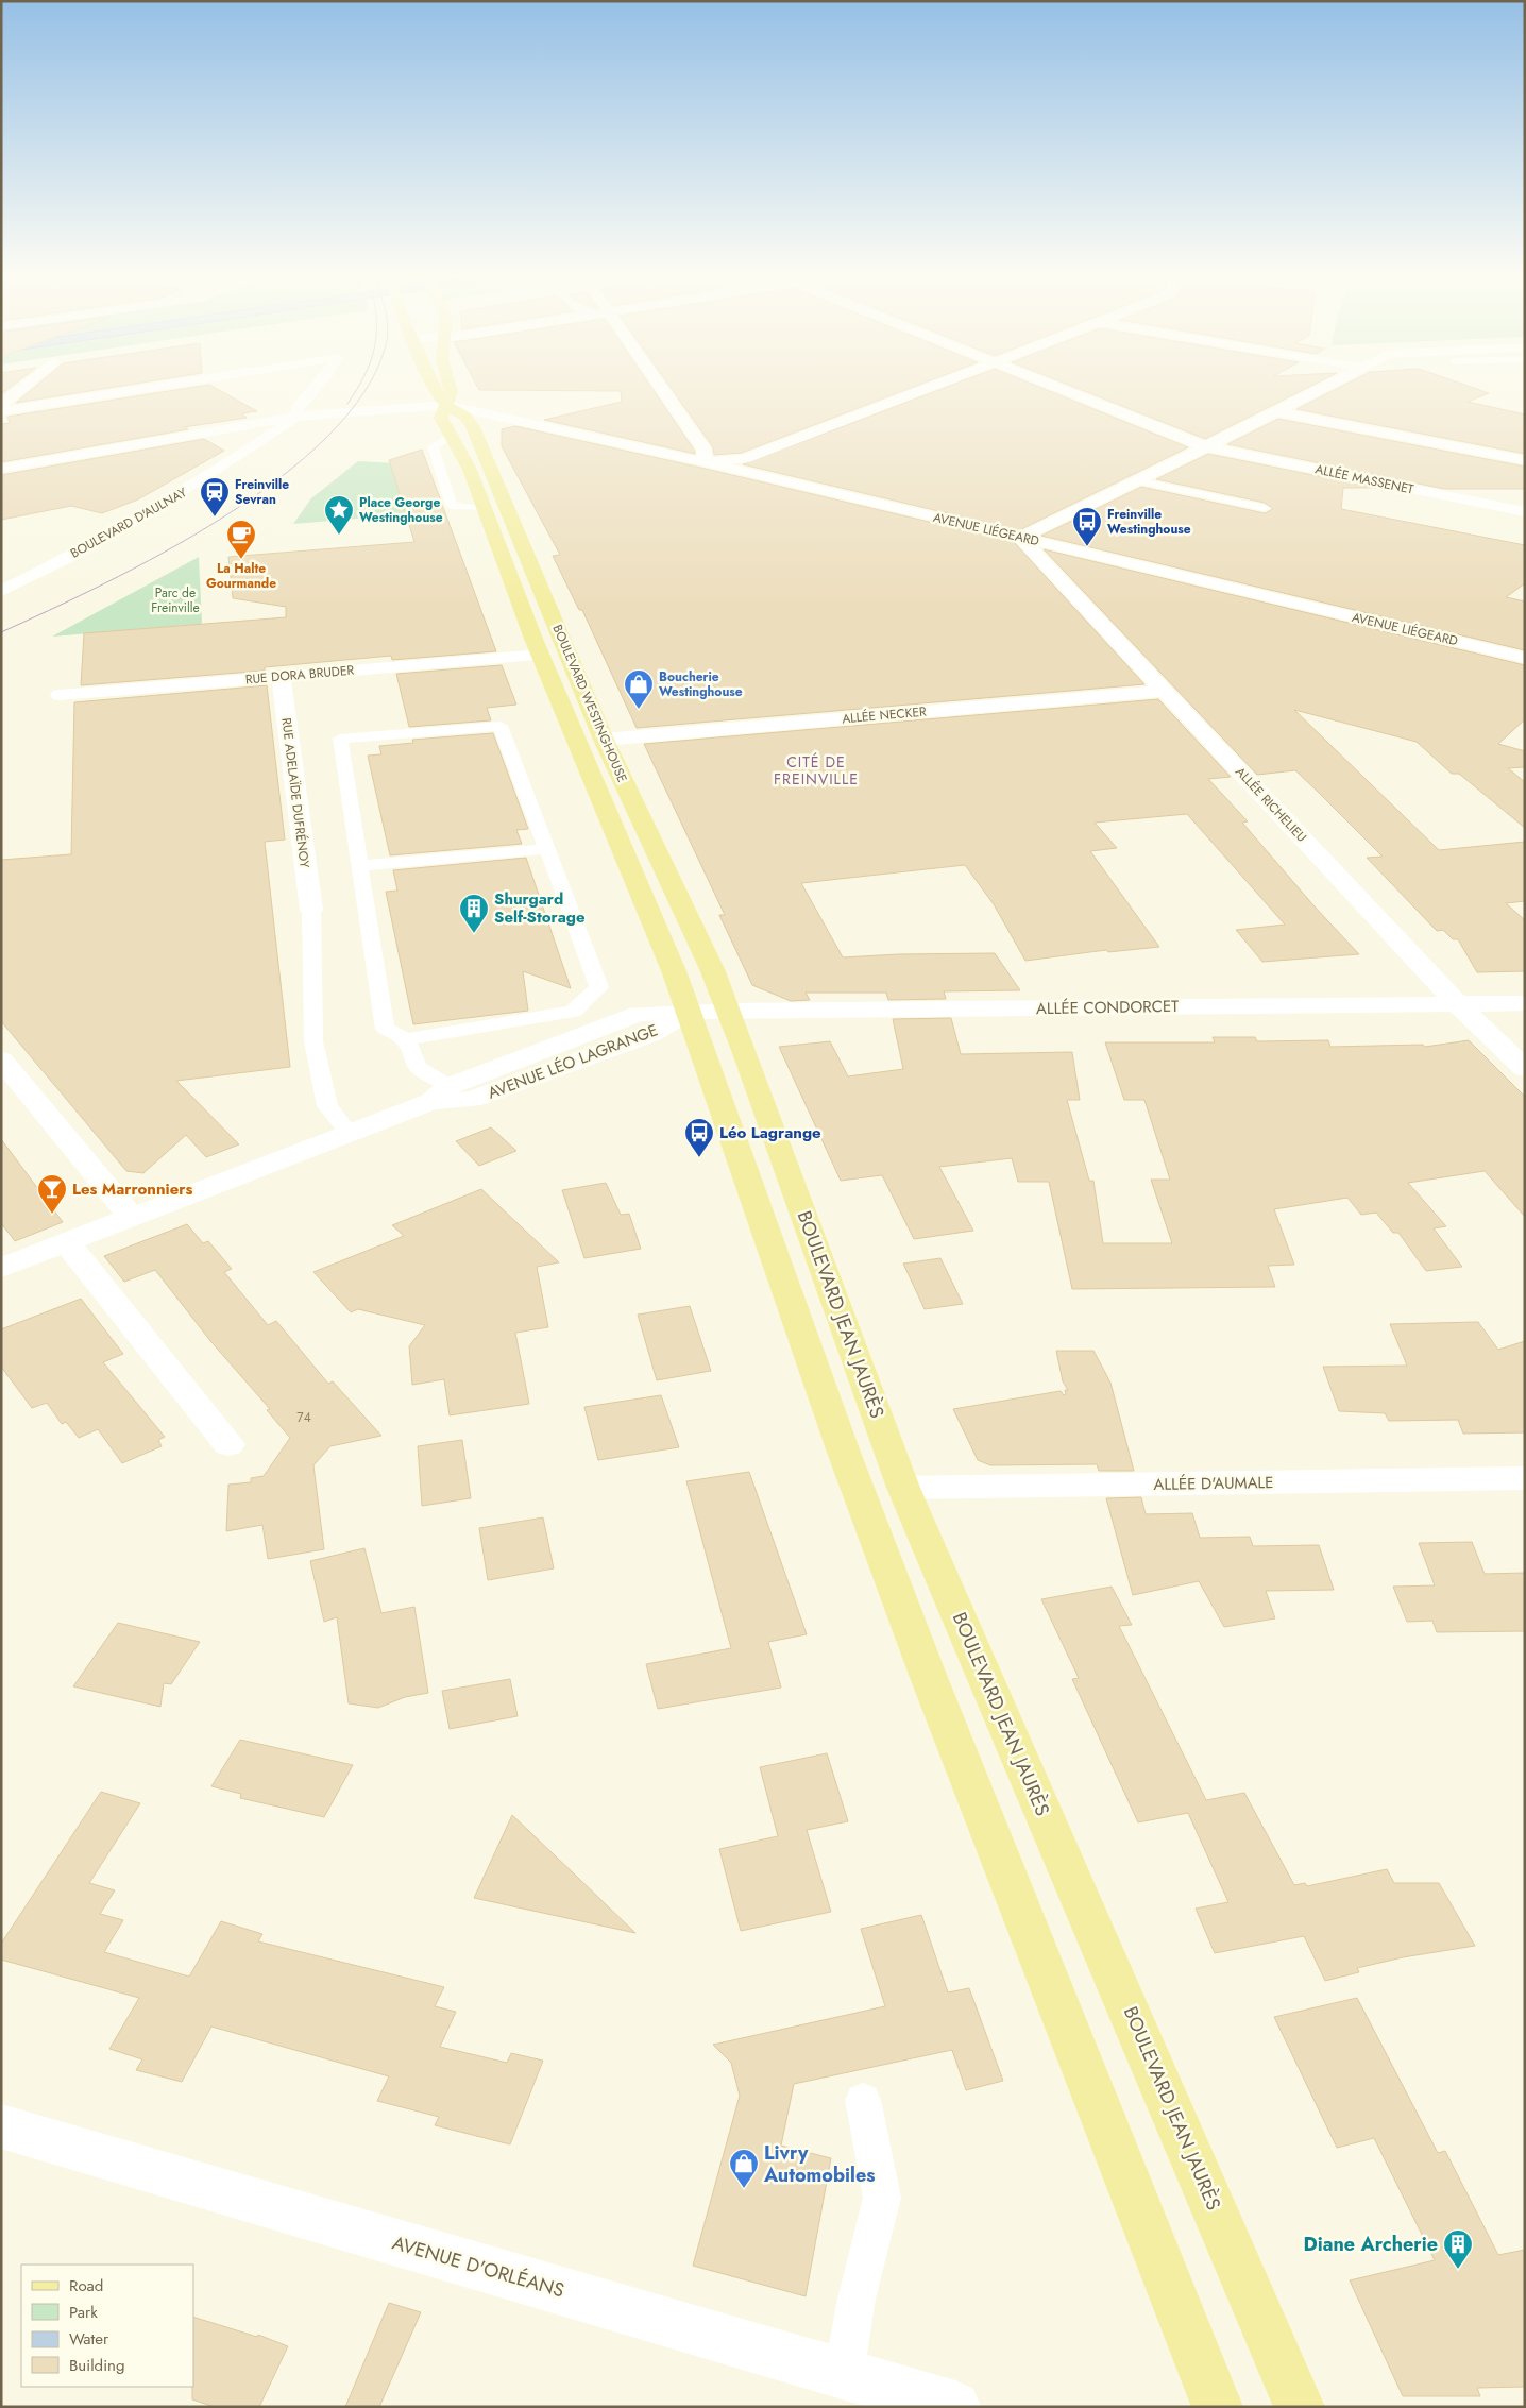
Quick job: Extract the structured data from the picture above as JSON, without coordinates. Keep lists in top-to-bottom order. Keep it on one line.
{"streets":{"main road":["BOULEVARD WESTINGHOUSE","BOULEVARD JEAN JAURÈS"],"street":["ALLÉE MASSENET","BOULEVARD D'AULNAY","AVENUE LIÉGEARD","RUE DORA BRUDER","ALLÉE NECKER","RUE ADELAÏDE DUFRÉNOY","ALLÉE RICHELIEU","ALLÉE CONDORCET","AVENUE LÉO LAGRANGE","ALLÉE D'AUMALE","AVENUE D'ORLÉANS"]},"crossings":[["BOULEVARD D'AULNAY","AVENUE LIÉGEARD"],["AVENUE LIÉGEARD","BOULEVARD WESTINGHOUSE"],["AVENUE LIÉGEARD","ALLÉE RICHELIEU"],["RUE DORA BRUDER","BOULEVARD WESTINGHOUSE"],["RUE DORA BRUDER","RUE ADELAÏDE DUFRÉNOY"],["BOULEVARD WESTINGHOUSE","ALLÉE NECKER"],["BOULEVARD WESTINGHOUSE","ALLÉE CONDORCET"],["BOULEVARD WESTINGHOUSE","AVENUE LÉO LAGRANGE"],["BOULEVARD WESTINGHOUSE","BOULEVARD JEAN JAURÈS"],["ALLÉE NECKER","ALLÉE RICHELIEU"],["ALLÉE RICHELIEU","ALLÉE CONDORCET"],["ALLÉE CONDORCET","AVENUE LÉO LAGRANGE"],["ALLÉE CONDORCET","BOULEVARD JEAN JAURÈS"],["BOULEVARD JEAN JAURÈS","ALLÉE D'AUMALE"]],"districts":["CITÉ DE FREINVILLE"],"parks":["Parc de Freinville"],"places":{"station":["Freinville Sevran"],"place":["Place George Westinghouse"],"bus stop":["Freinville Westinghouse","Léo Lagrange"],"cafe":["La Halte Gourmande"],"shop":["Boucherie Westinghouse","Livry Automobiles"],"building":["Shurgard Self-Storage","Diane Archerie"],"bar":["Les Marronniers"]},"house_numbers":["74"],"legend":["Road","Park","Water","Building"]}
